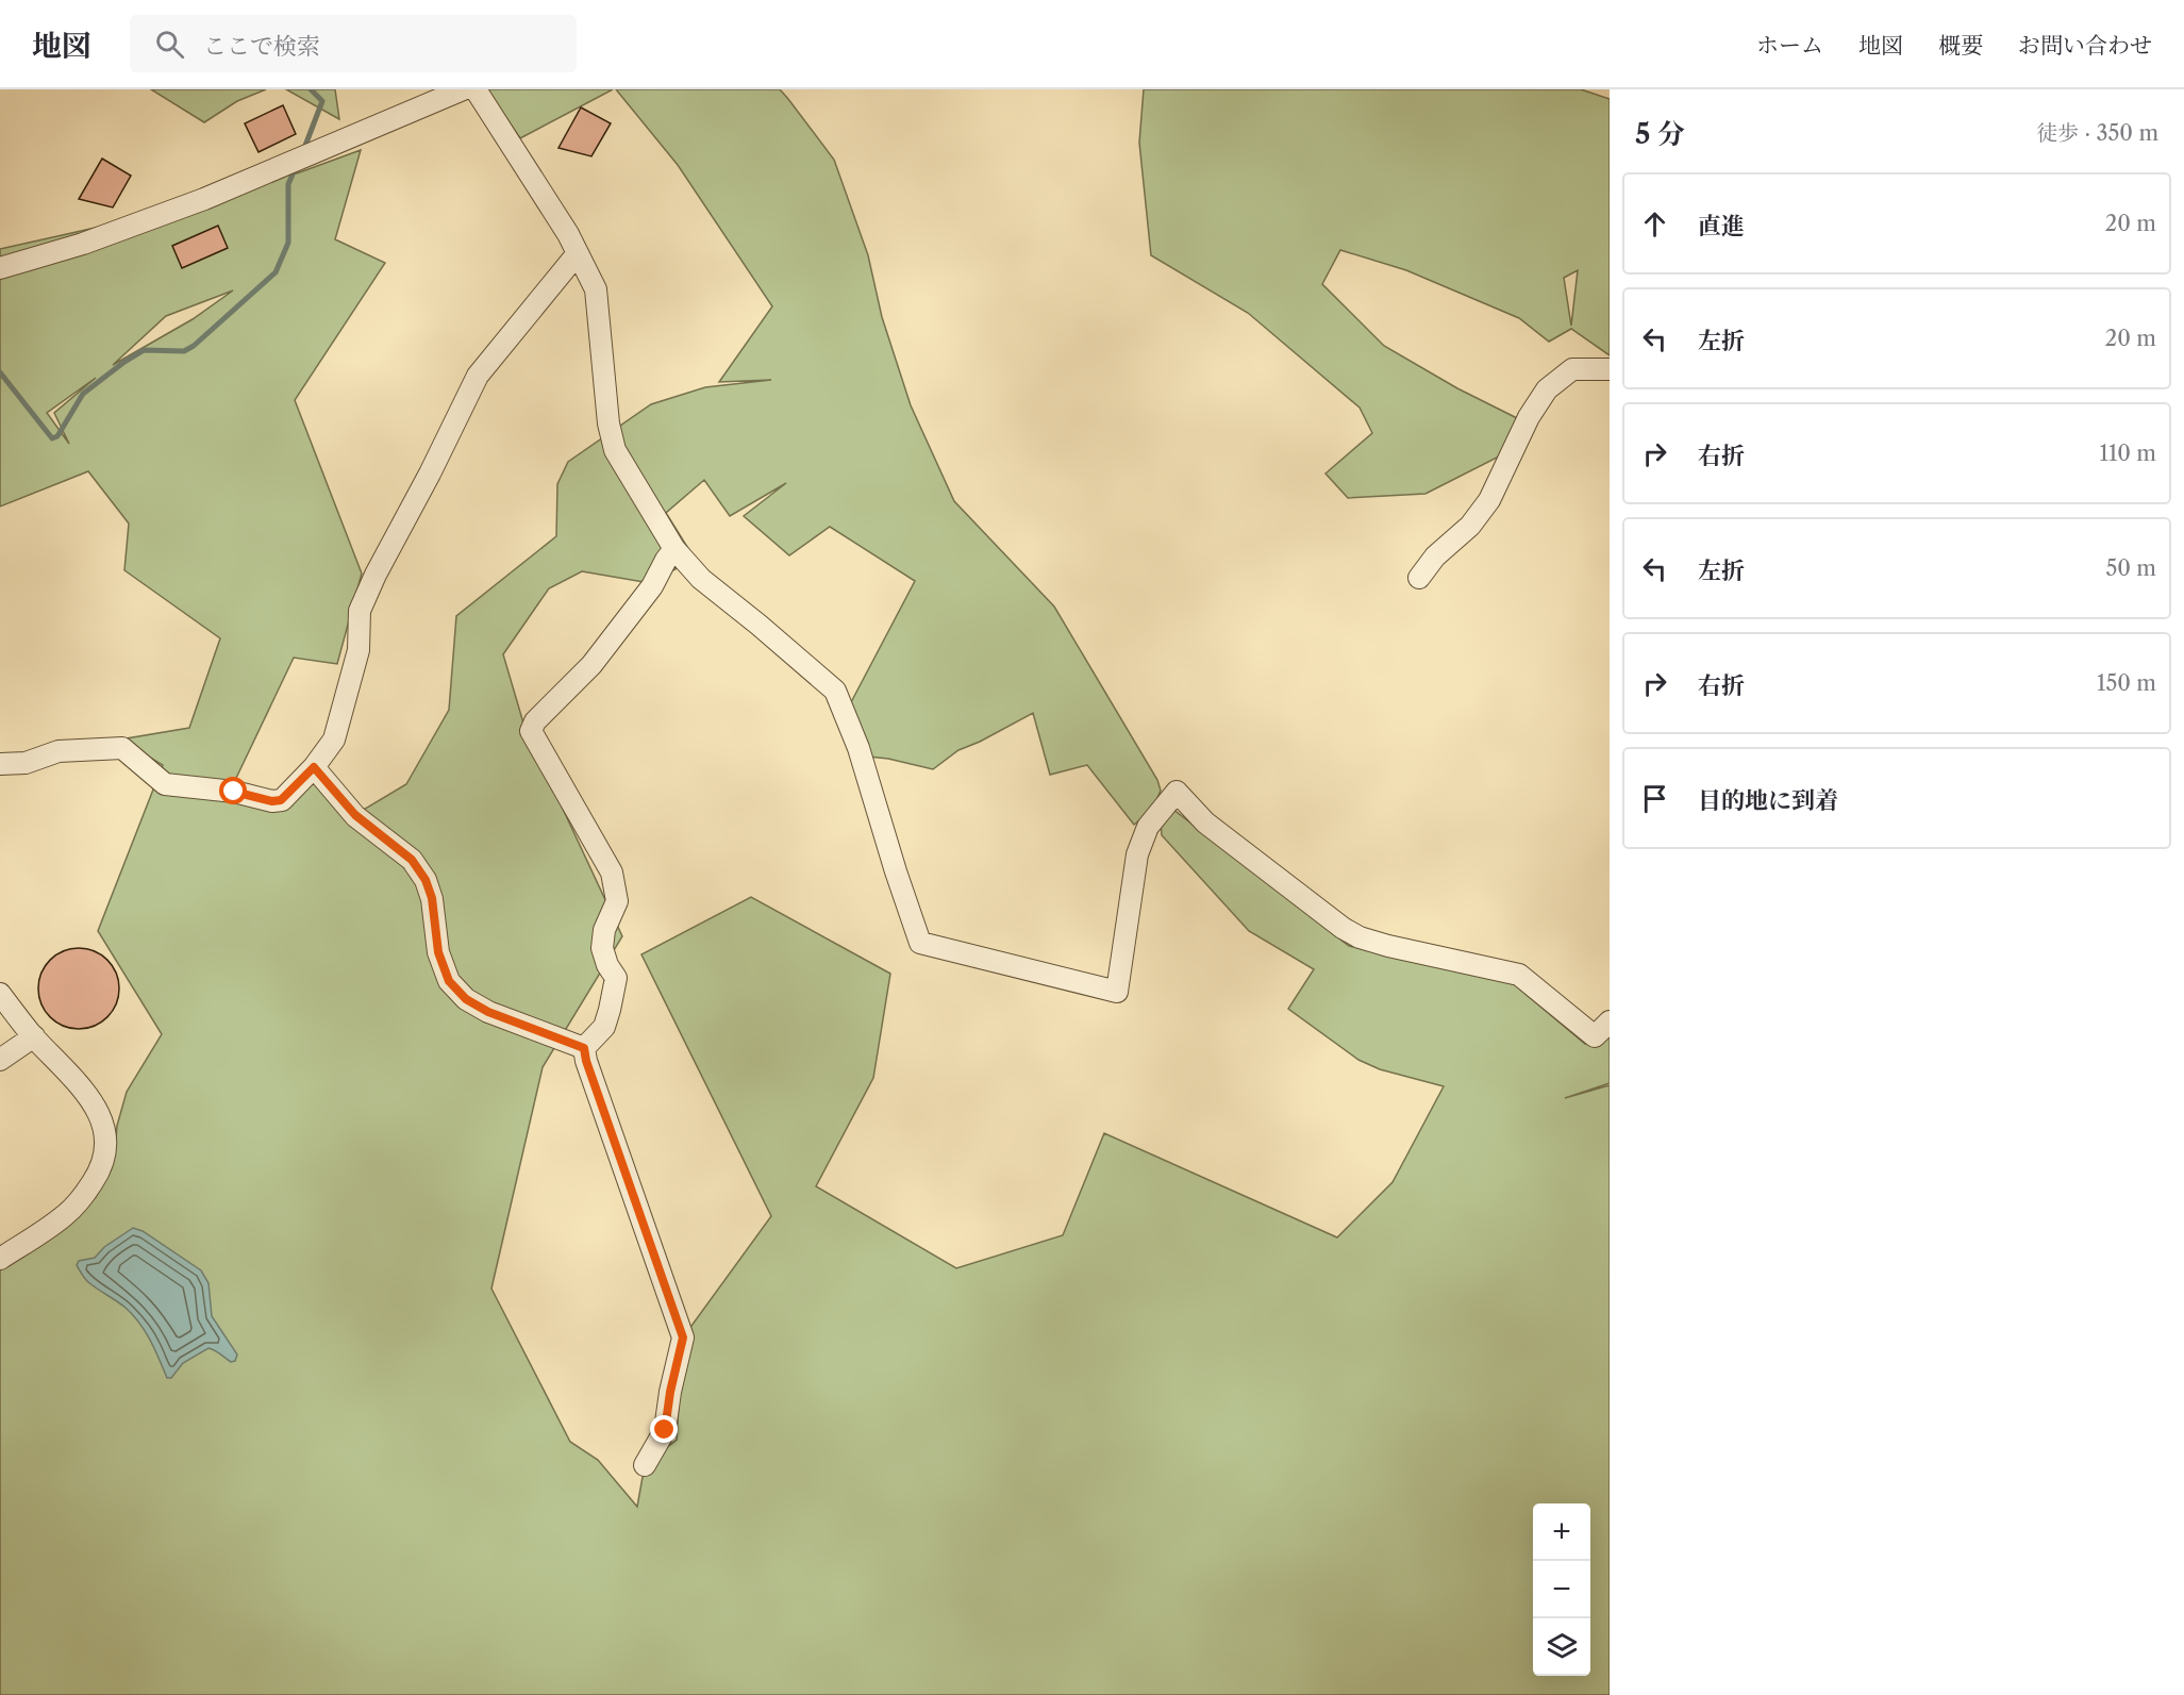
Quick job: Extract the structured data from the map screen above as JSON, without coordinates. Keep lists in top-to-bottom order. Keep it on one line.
{"page":{"header":"地図","search":"ここで検索","nav":["ホーム","地図","概要","お問い合わせ"],"heading":["5 分","徒歩 · 350 m"],"list":[["直進","20 m"],["左折","20 m"],["右折","110 m"],["左折","50 m"],["右折","150 m"],"目的地に到着"],"map_buttons":["+","−"]}}
